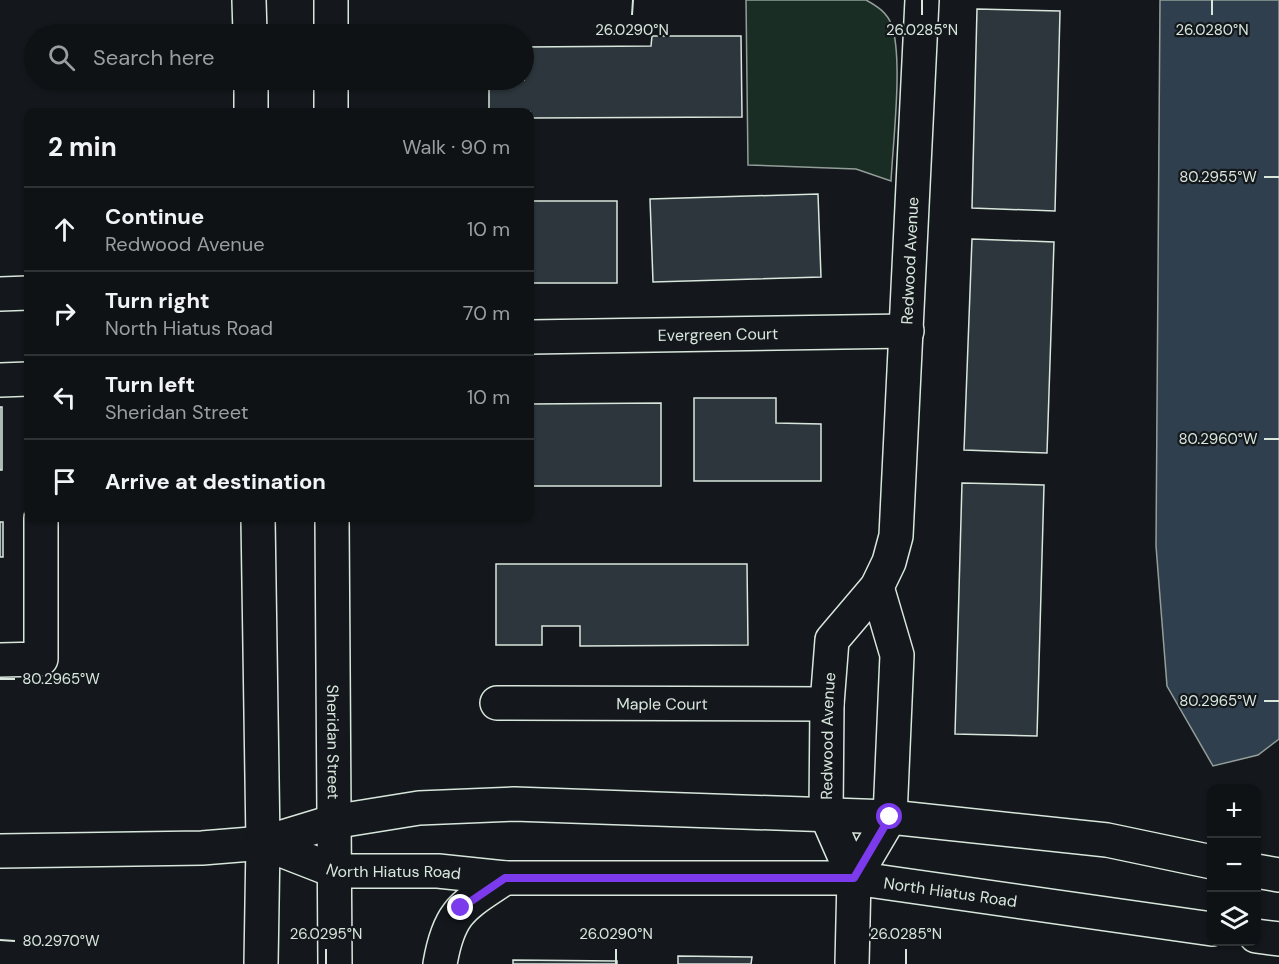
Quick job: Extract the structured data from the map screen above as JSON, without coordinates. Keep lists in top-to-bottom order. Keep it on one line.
{"streets":{"main road":["Redwood Avenue","Evergreen Court","Maple Court","Sheridan Street","North Hiatus Road"]},"crossings":[["Redwood Avenue","Evergreen Court"],["Redwood Avenue","Maple Court"],["Redwood Avenue","North Hiatus Road"],["Sheridan Street","North Hiatus Road"]],"page":{"search":"Search here","heading":["2 min","Walk · 90 m"],"list":[["Continue","Redwood Avenue","10 m"],["Turn right","North Hiatus Road","70 m"],["Turn left","Sheridan Street","10 m"],"Arrive at destination"],"map_buttons":["+","−"]},"coordinates":["26.0290°N","26.0285°N","26.0280°N","80.2955°W","80.2960°W","80.2965°W","26.0295°N","80.2970°W"]}
